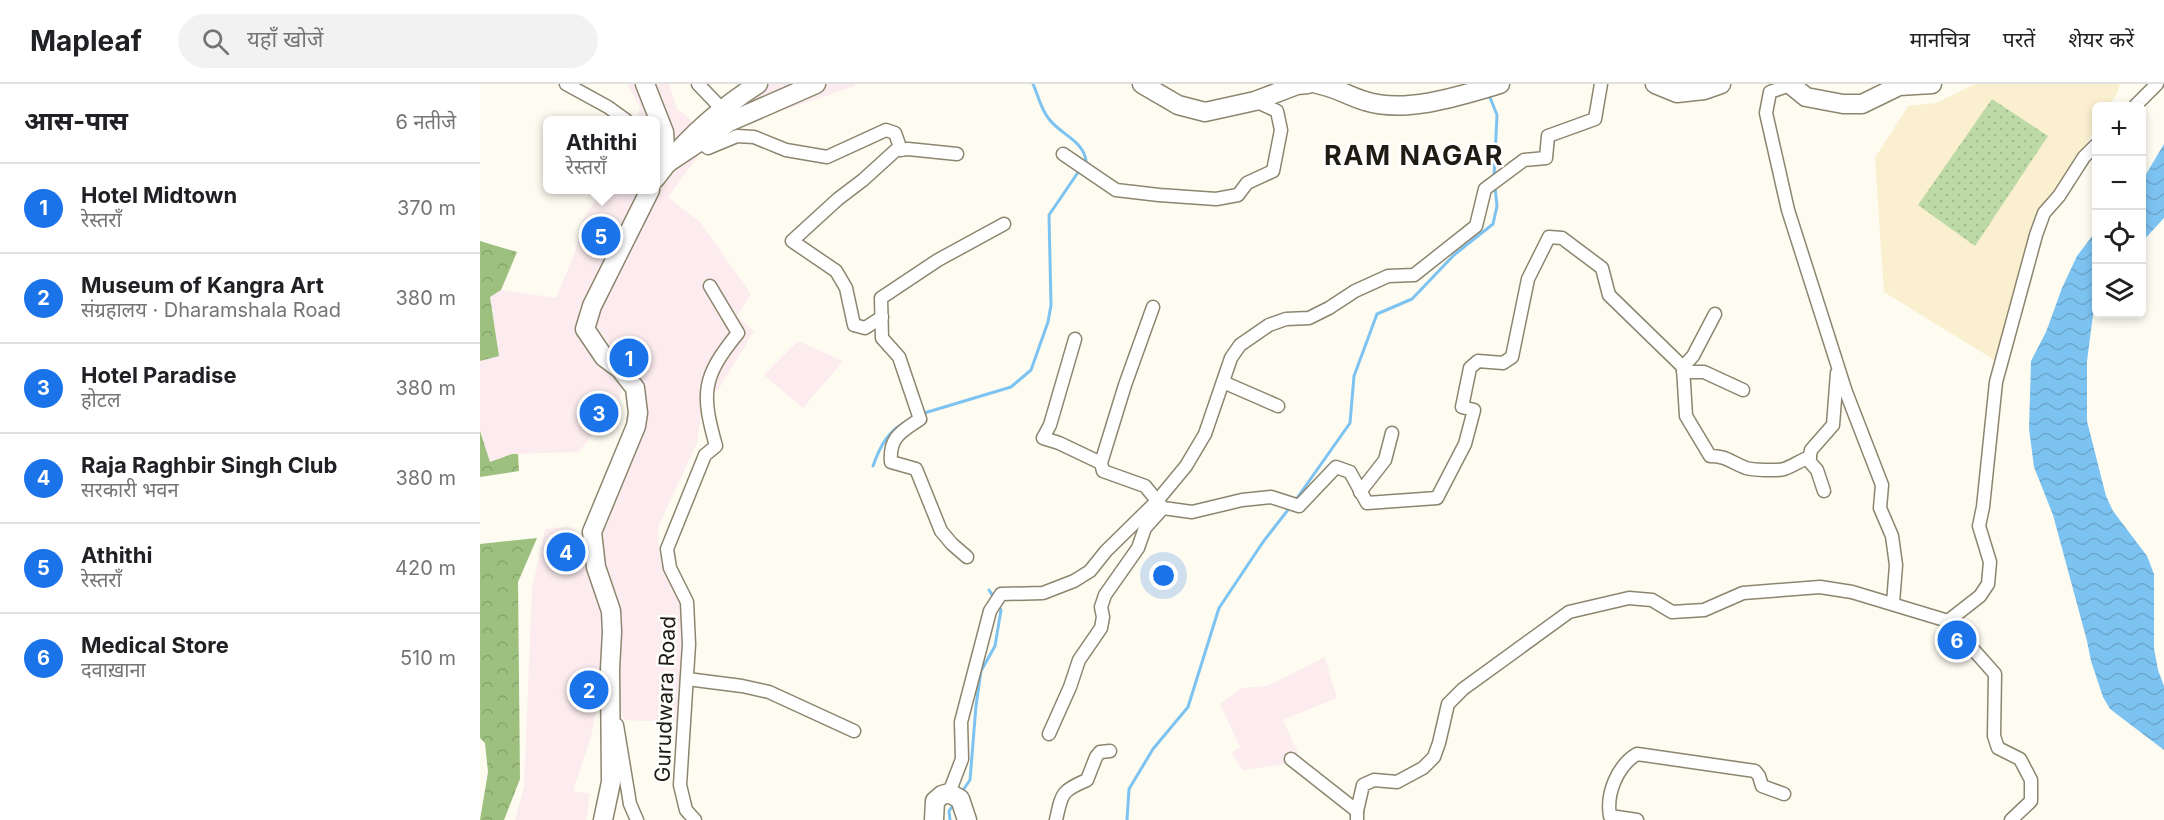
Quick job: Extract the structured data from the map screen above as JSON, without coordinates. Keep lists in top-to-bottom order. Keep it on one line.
{"streets":{"street":["Gurudwara Road"]},"districts":["RAM NAGAR"],"page":{"header":"Mapleaf","search":"यहाँ खोजें","nav":["मानचित्र","परतें","शेयर करें"],"heading":["आस-पास","6 नतीजे"],"map_buttons":["+","−"],"popup":["Athithi","रेस्तराँ"],"list":[{"mark":"1","name":"Hotel Midtown","note":"रेस्तराँ","value":"370 m"},{"mark":"2","name":"Museum of Kangra Art","note":"संग्रहालय · Dharamshala Road","value":"380 m"},{"mark":"3","name":"Hotel Paradise","note":"होटल","value":"380 m"},{"mark":"4","name":"Raja Raghbir Singh Club","note":"सरकारी भवन","value":"380 m"},{"mark":"5","name":"Athithi","note":"रेस्तराँ","value":"420 m"},{"mark":"6","name":"Medical Store","note":"दवाख़ाना","value":"510 m"}],"pins":["5","1","3","4","6","2"]}}
